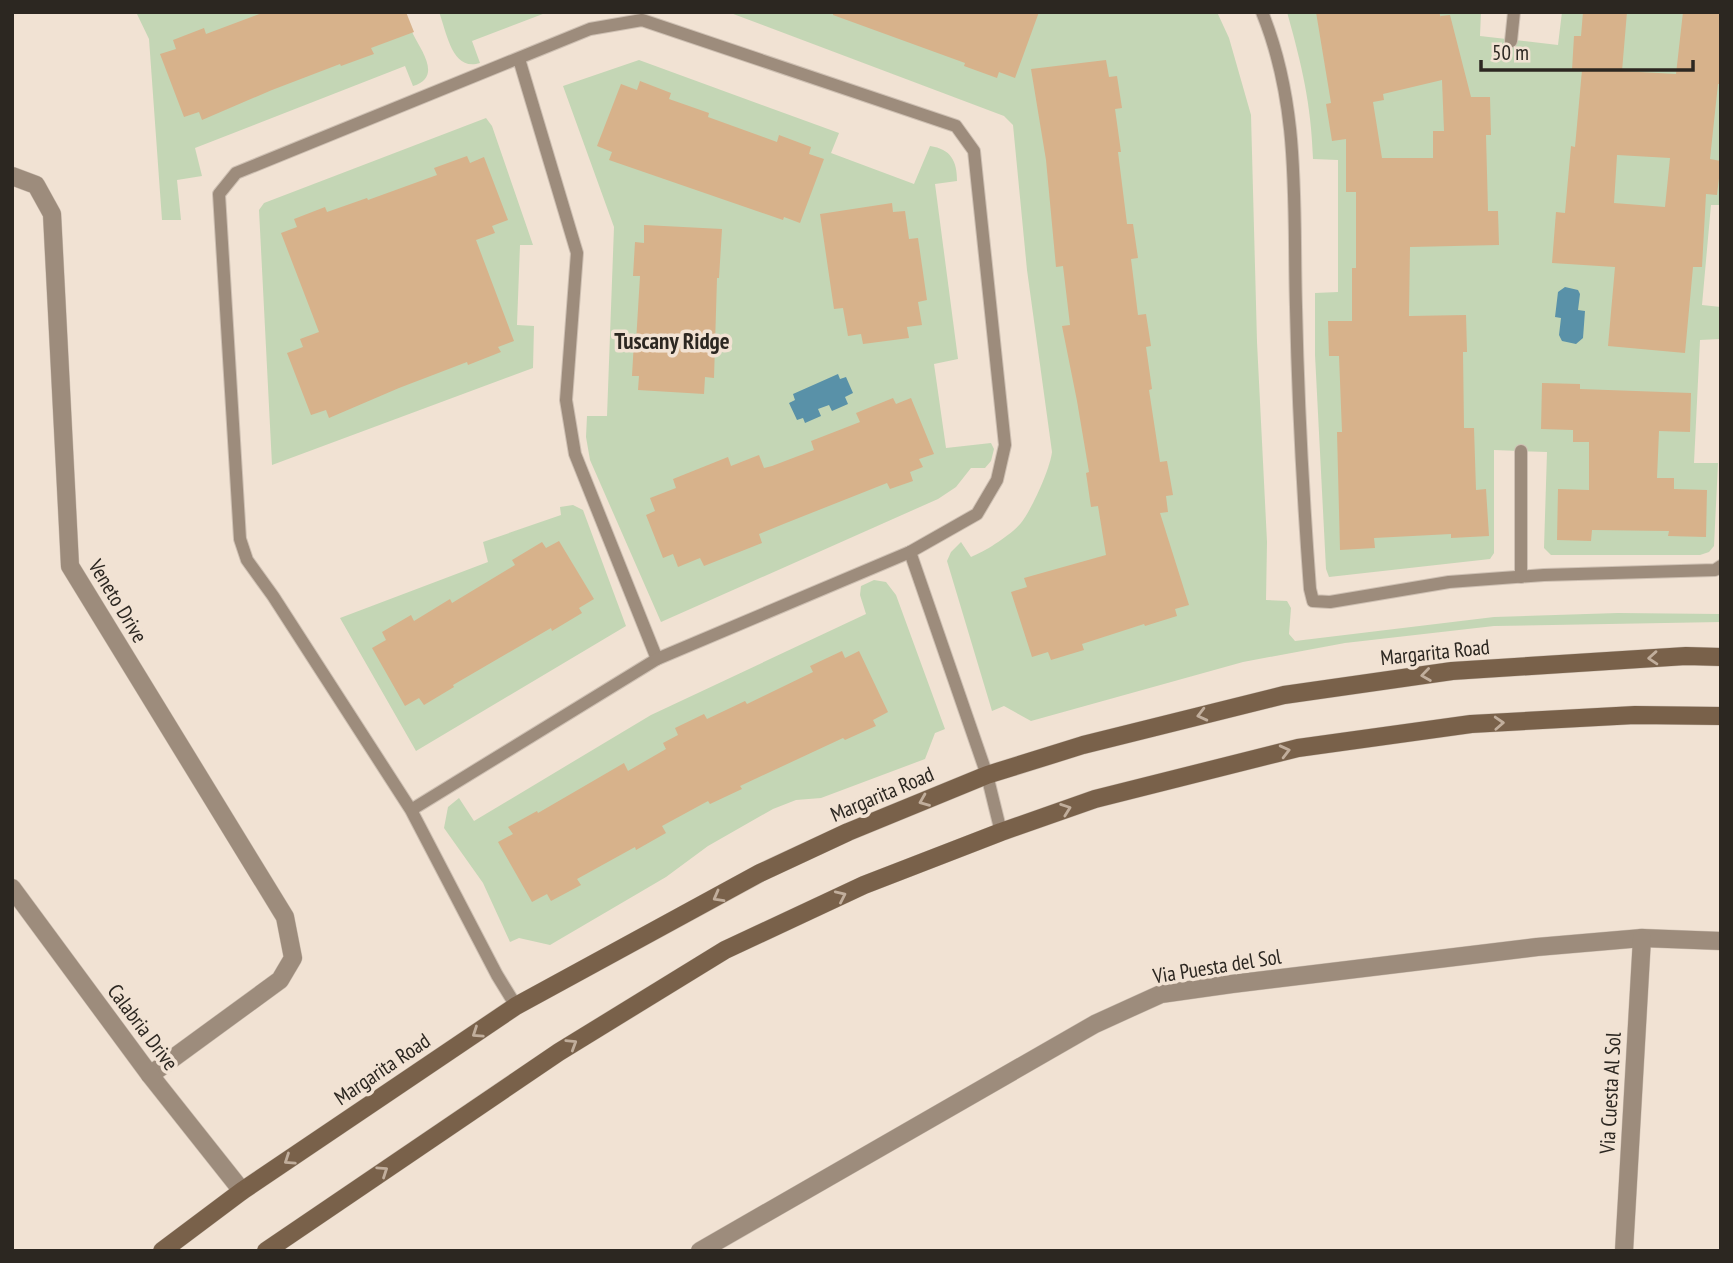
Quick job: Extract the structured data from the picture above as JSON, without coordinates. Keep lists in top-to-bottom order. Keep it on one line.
{"streets":{"main road":["Margarita Road"],"street":["Veneto Drive","Via Puesta del Sol","Calabria Drive","Via Cuesta Al Sol"]},"crossings":[["Veneto Drive","Calabria Drive"],["Margarita Road","Calabria Drive"],["Via Puesta del Sol","Via Cuesta Al Sol"]],"districts":["Tuscany Ridge"],"scale_bar":"50 m"}
